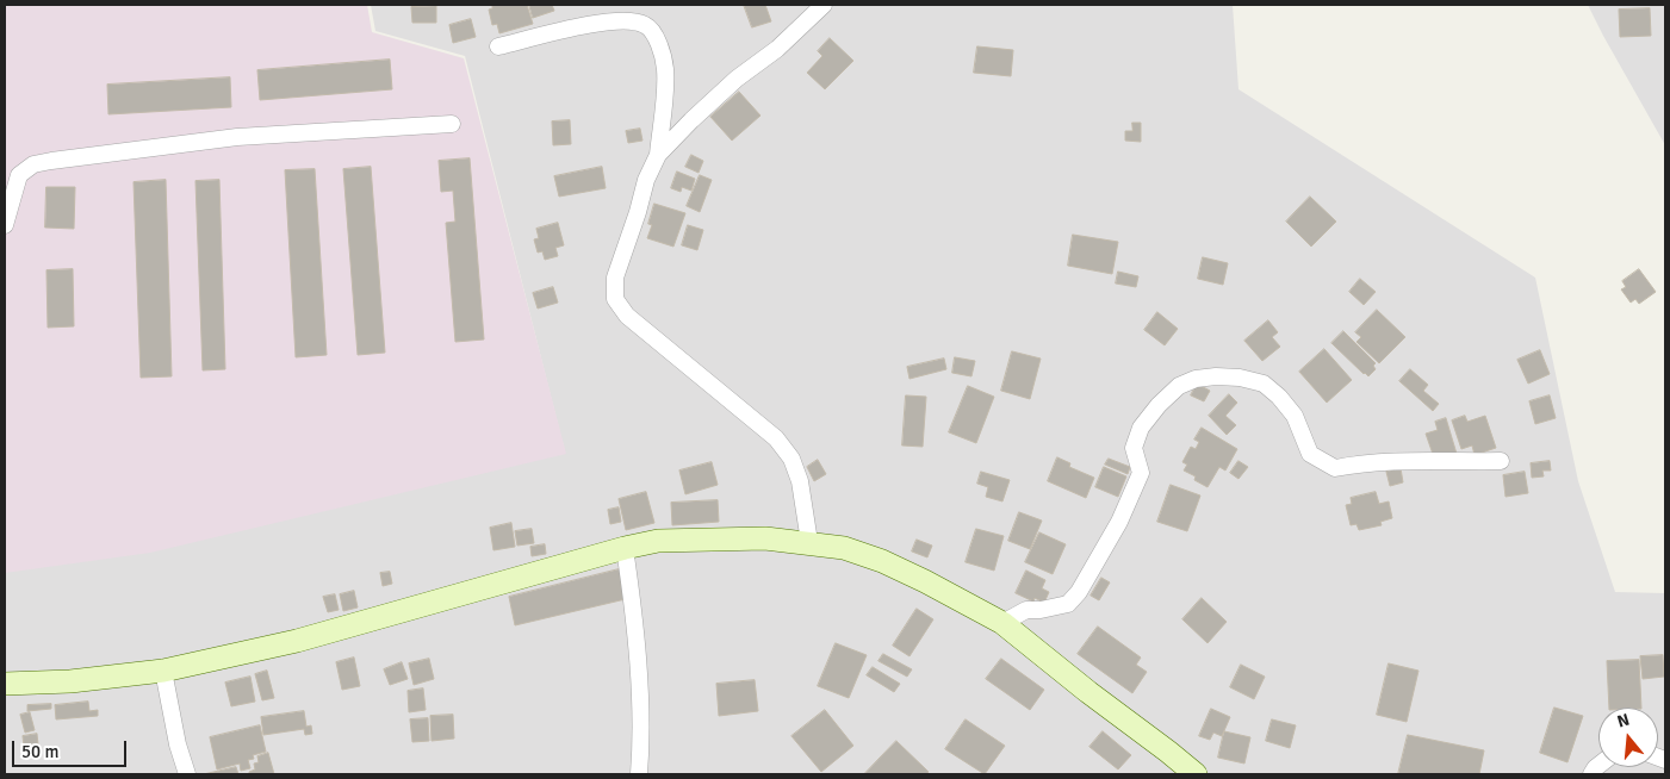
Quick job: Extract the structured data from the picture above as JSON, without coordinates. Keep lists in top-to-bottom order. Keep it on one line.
{"scale_bar":"50 m","north":"top"}
